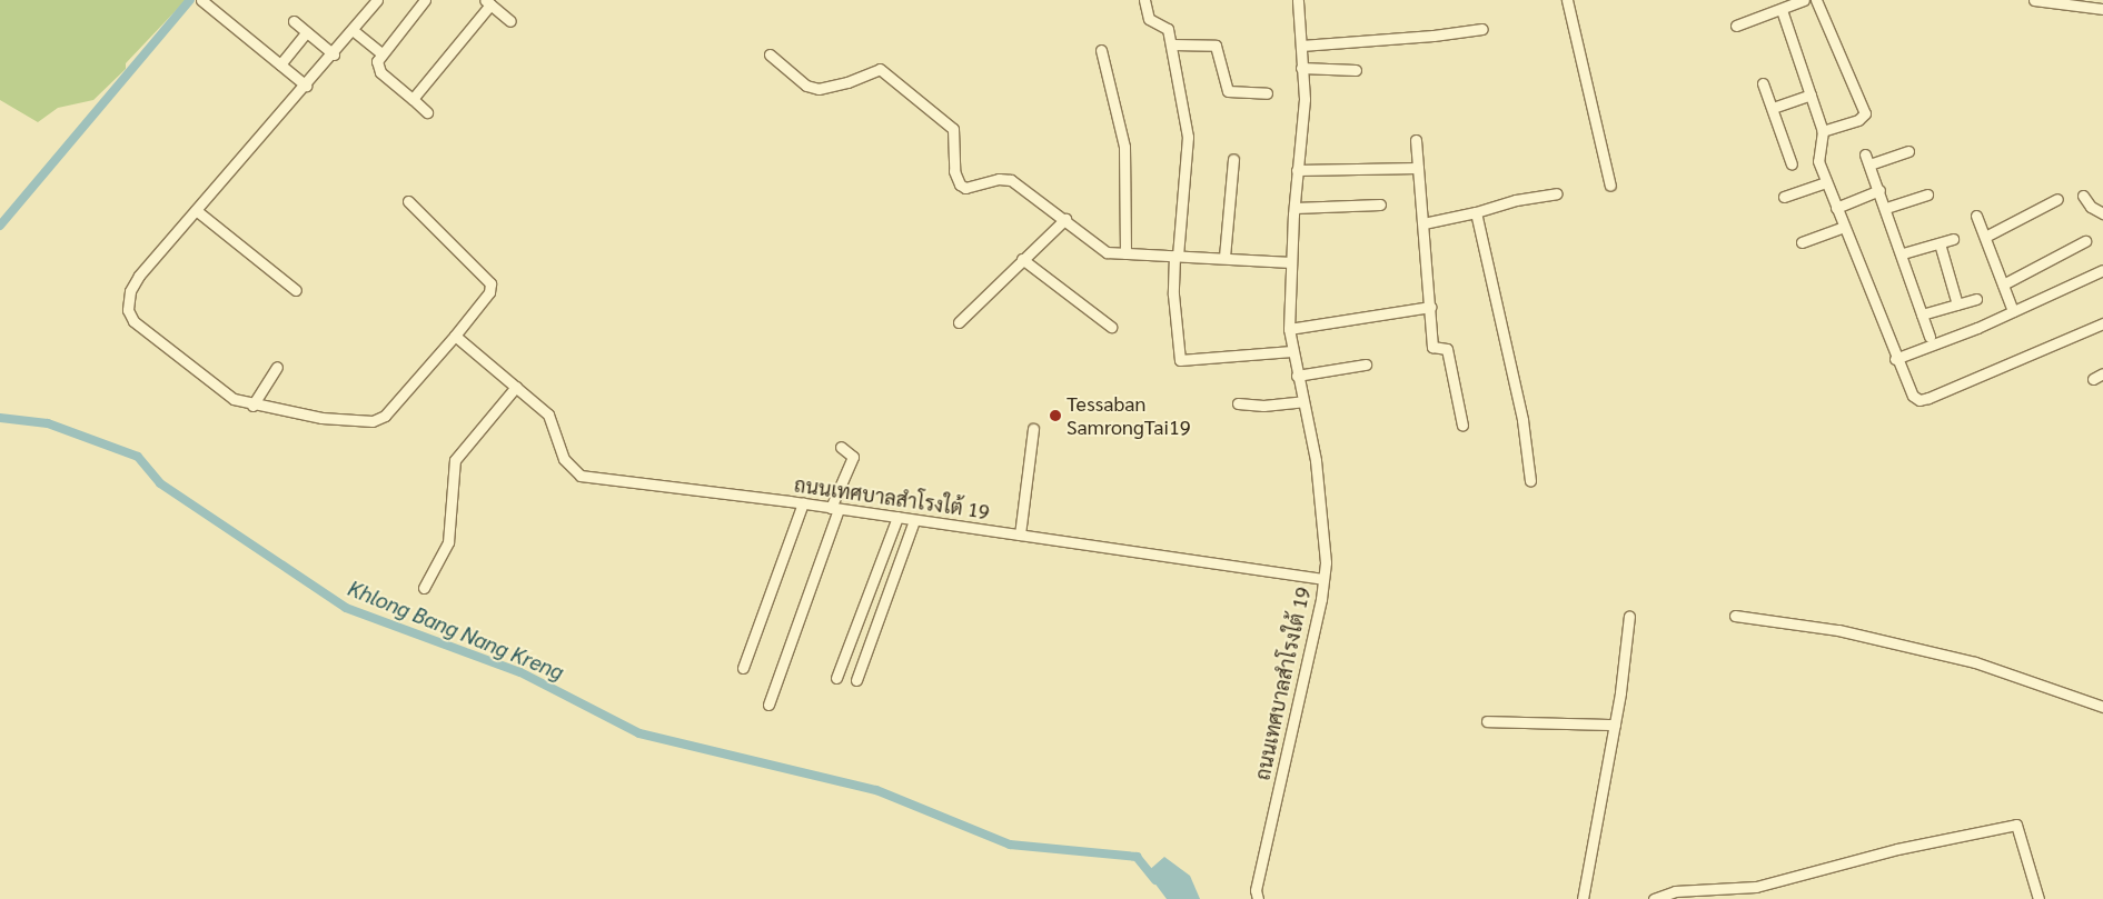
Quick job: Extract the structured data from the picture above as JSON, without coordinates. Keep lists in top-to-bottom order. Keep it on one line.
{"streets":{"street":["ถนนเทศบาลสำโรงใต้ 19"]},"water":["Khlong Bang Nang Kreng"],"places":["Tessaban SamrongTai19"]}
